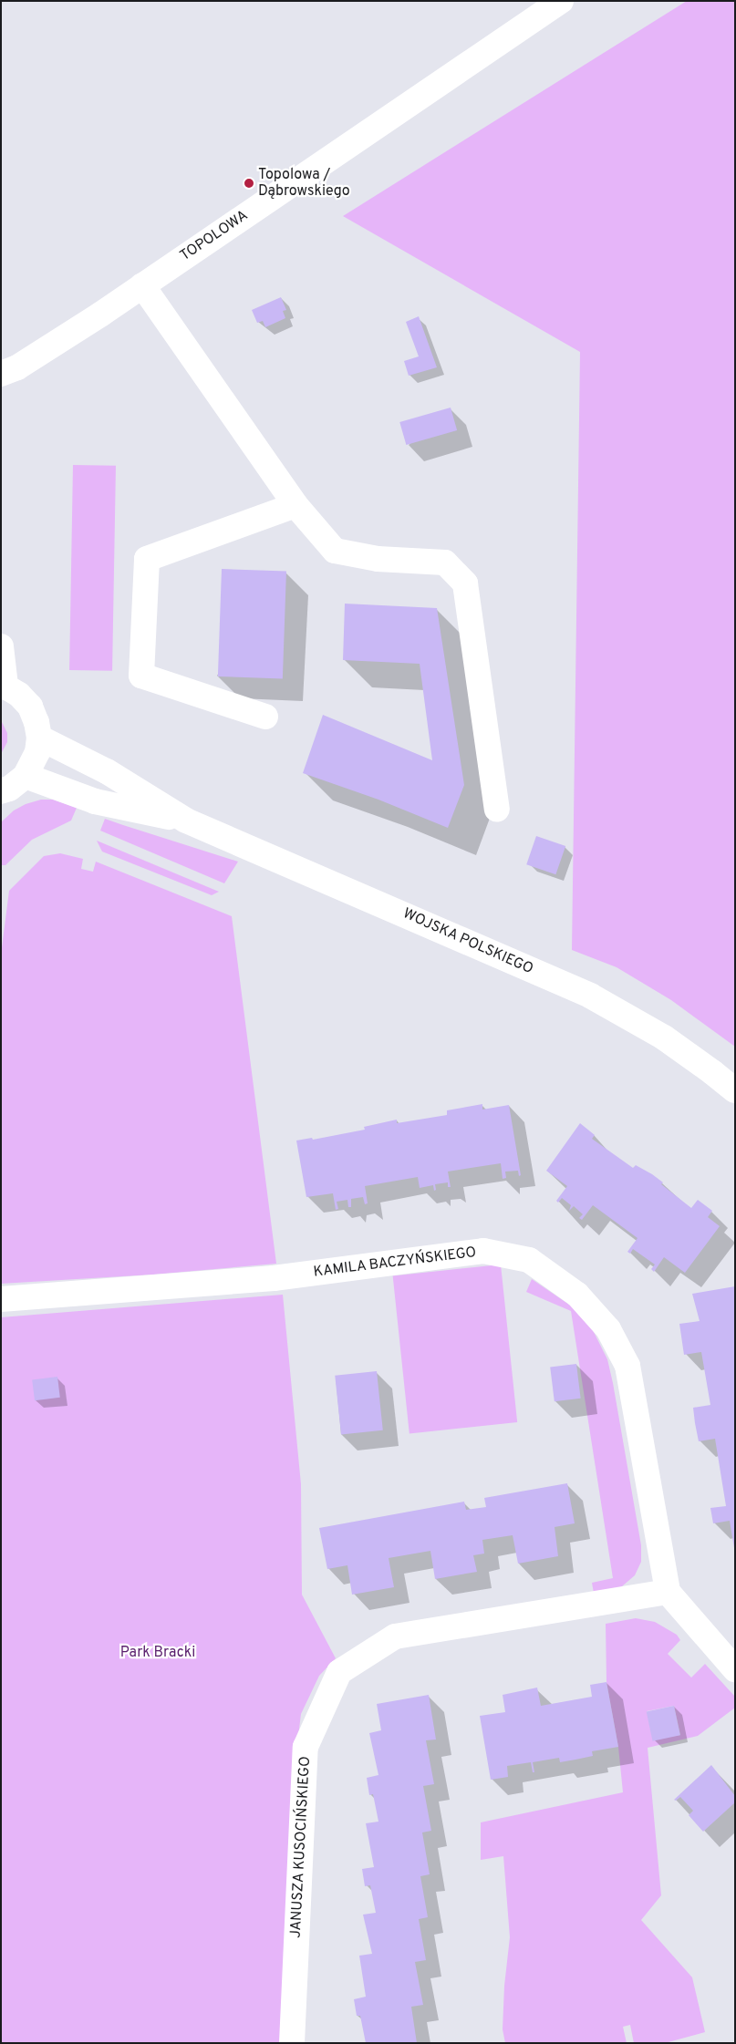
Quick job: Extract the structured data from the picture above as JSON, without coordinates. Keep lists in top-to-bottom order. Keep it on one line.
{"streets":{"street":["TOPOLOWA","WOJSKA POLSKIEGO","KAMILA BACZYŃSKIEGO","JANUSZA KUSOCIŃSKIEGO"]},"crossings":[["KAMILA BACZYŃSKIEGO","JANUSZA KUSOCIŃSKIEGO"]],"parks":["Park Bracki"],"places":["Topolowa / Dąbrowskiego"]}
